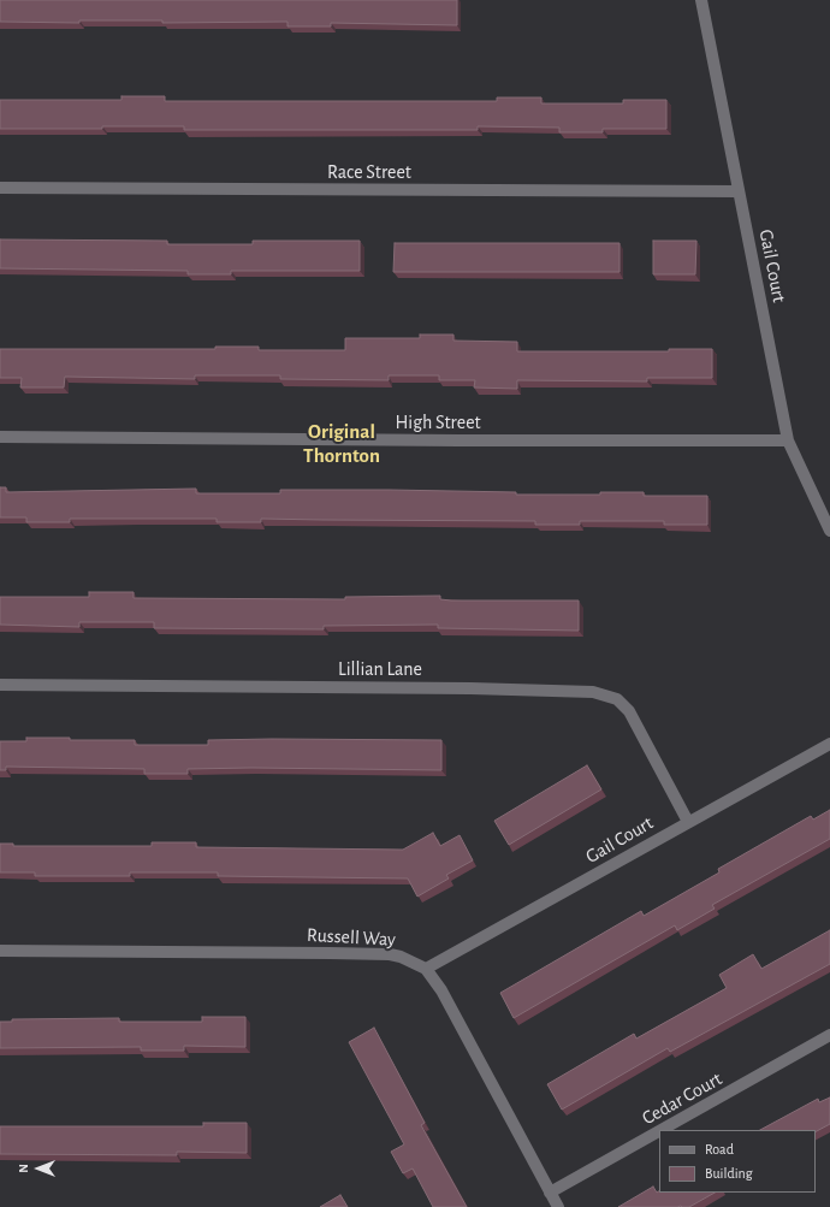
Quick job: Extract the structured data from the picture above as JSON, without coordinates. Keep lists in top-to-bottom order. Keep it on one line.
{"streets":{"street":["Race Street","Gail Court","High Street","Lillian Lane","Russell Way","Cedar Court"]},"crossings":[["Race Street","Gail Court"],["Gail Court","High Street"],["Gail Court","Lillian Lane"],["Gail Court","Russell Way"]],"districts":["Original Thornton"],"legend":["Road","Building"],"north":"left"}
